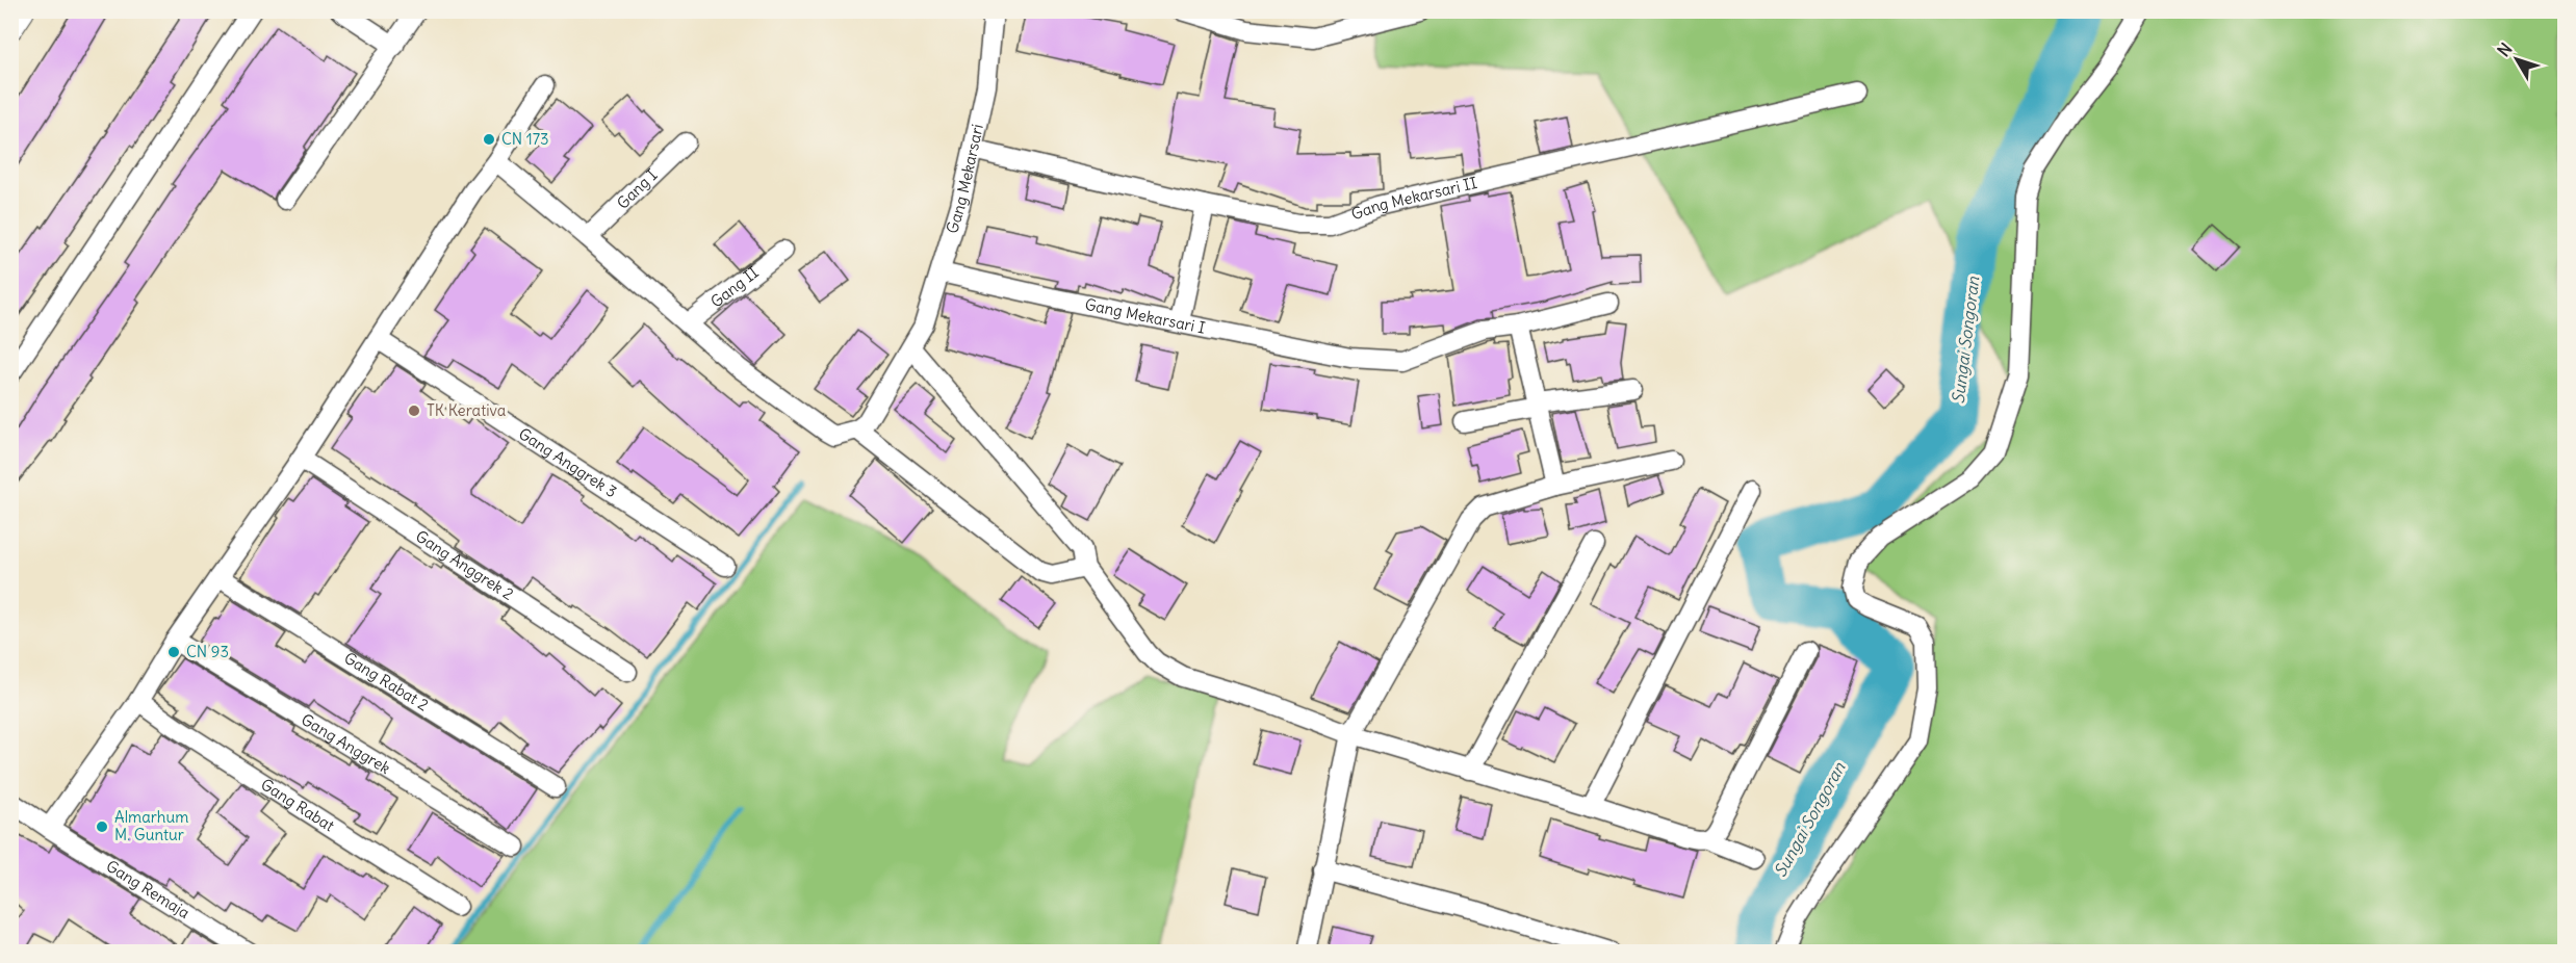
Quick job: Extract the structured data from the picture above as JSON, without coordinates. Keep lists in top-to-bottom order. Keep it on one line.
{"streets":{"street":["Gang Mekarsari","Gang I","Gang Mekarsari II","Gang II","Gang Mekarsari I","Gang Anggrek 3","Gang Anggrek 2","Gang Rabat 2","Gang Anggrek","Gang Rabat","Gang Remaja"]},"crossings":[["Gang Mekarsari","Gang Mekarsari II"],["Gang Mekarsari","Gang Mekarsari I"]],"water":["Sungai Songoran"],"places":["CN 173","TK Kerativa","CN 93","Almarhum M. Guntur"],"north":"top left"}
